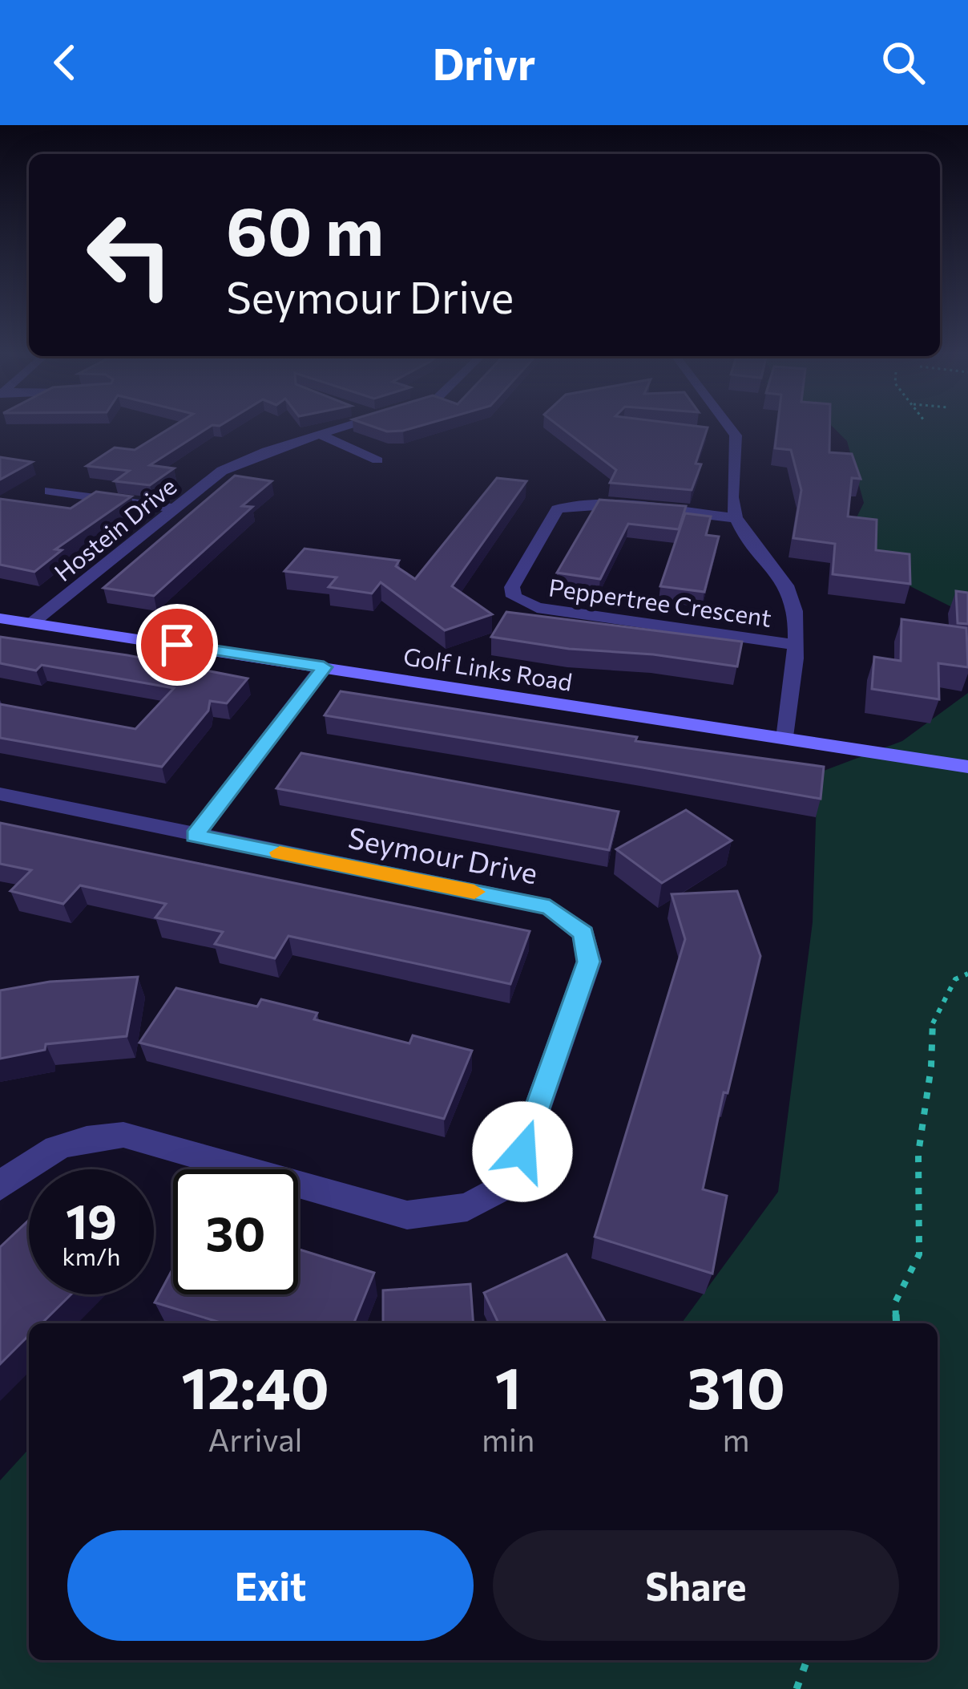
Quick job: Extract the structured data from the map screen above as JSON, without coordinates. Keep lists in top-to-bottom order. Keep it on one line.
{"streets":{"main road":["Golf Links Road"],"street":["Hostein Drive","Peppertree Crescent","Seymour Drive"]},"crossings":[["Hostein Drive","Golf Links Road"]],"page":{"header":"Drivr","turn":["60 m","Seymour Drive"],"speed":"19 km/h","limit":"30","eta":["12:40","Arrival","1","min","310","m"],"buttons":["Exit","Share"]}}
